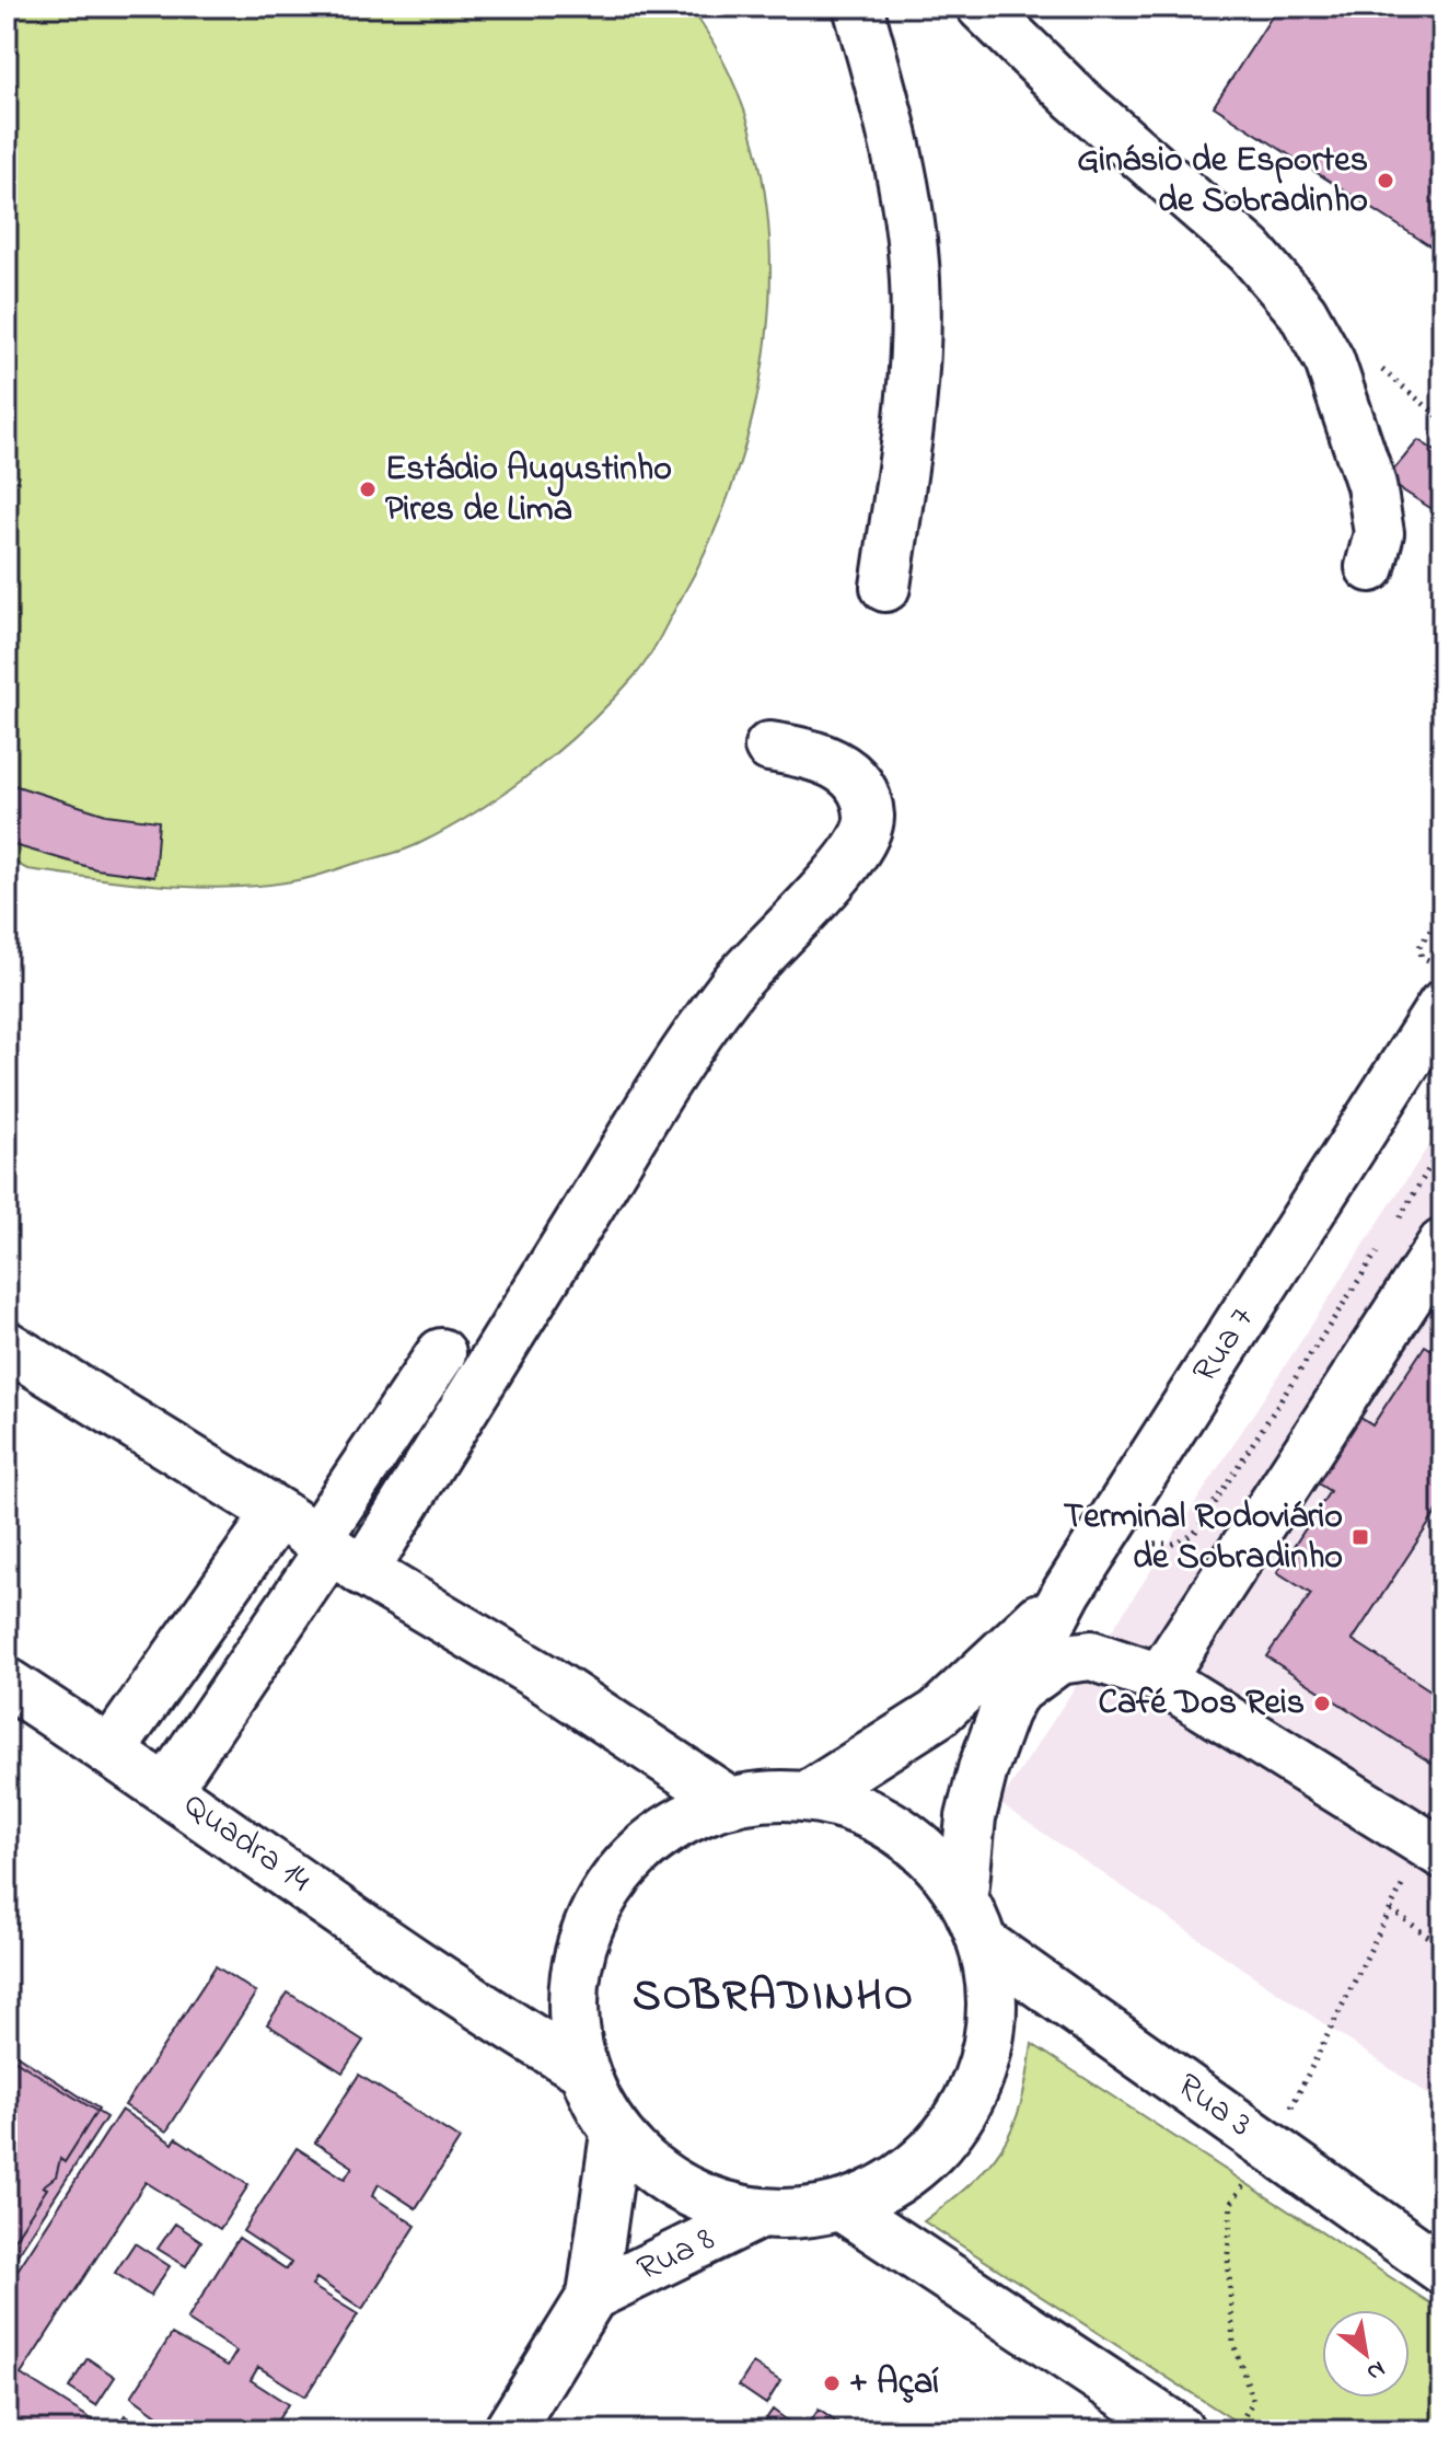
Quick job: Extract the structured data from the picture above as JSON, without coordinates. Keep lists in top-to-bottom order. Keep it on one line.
{"streets":{"main road":["Rua 7","Quadra 14","Rua 3","Rua 8"]},"districts":["SOBRADINHO"],"places":{"other":["Ginásio de Esportes de Sobradinho","Estádio Augustinho Pires de Lima","Café Dos Reis","+ Açaí"],"transit":["Terminal Rodoviário de Sobradinho"]},"north":"bottom right"}
